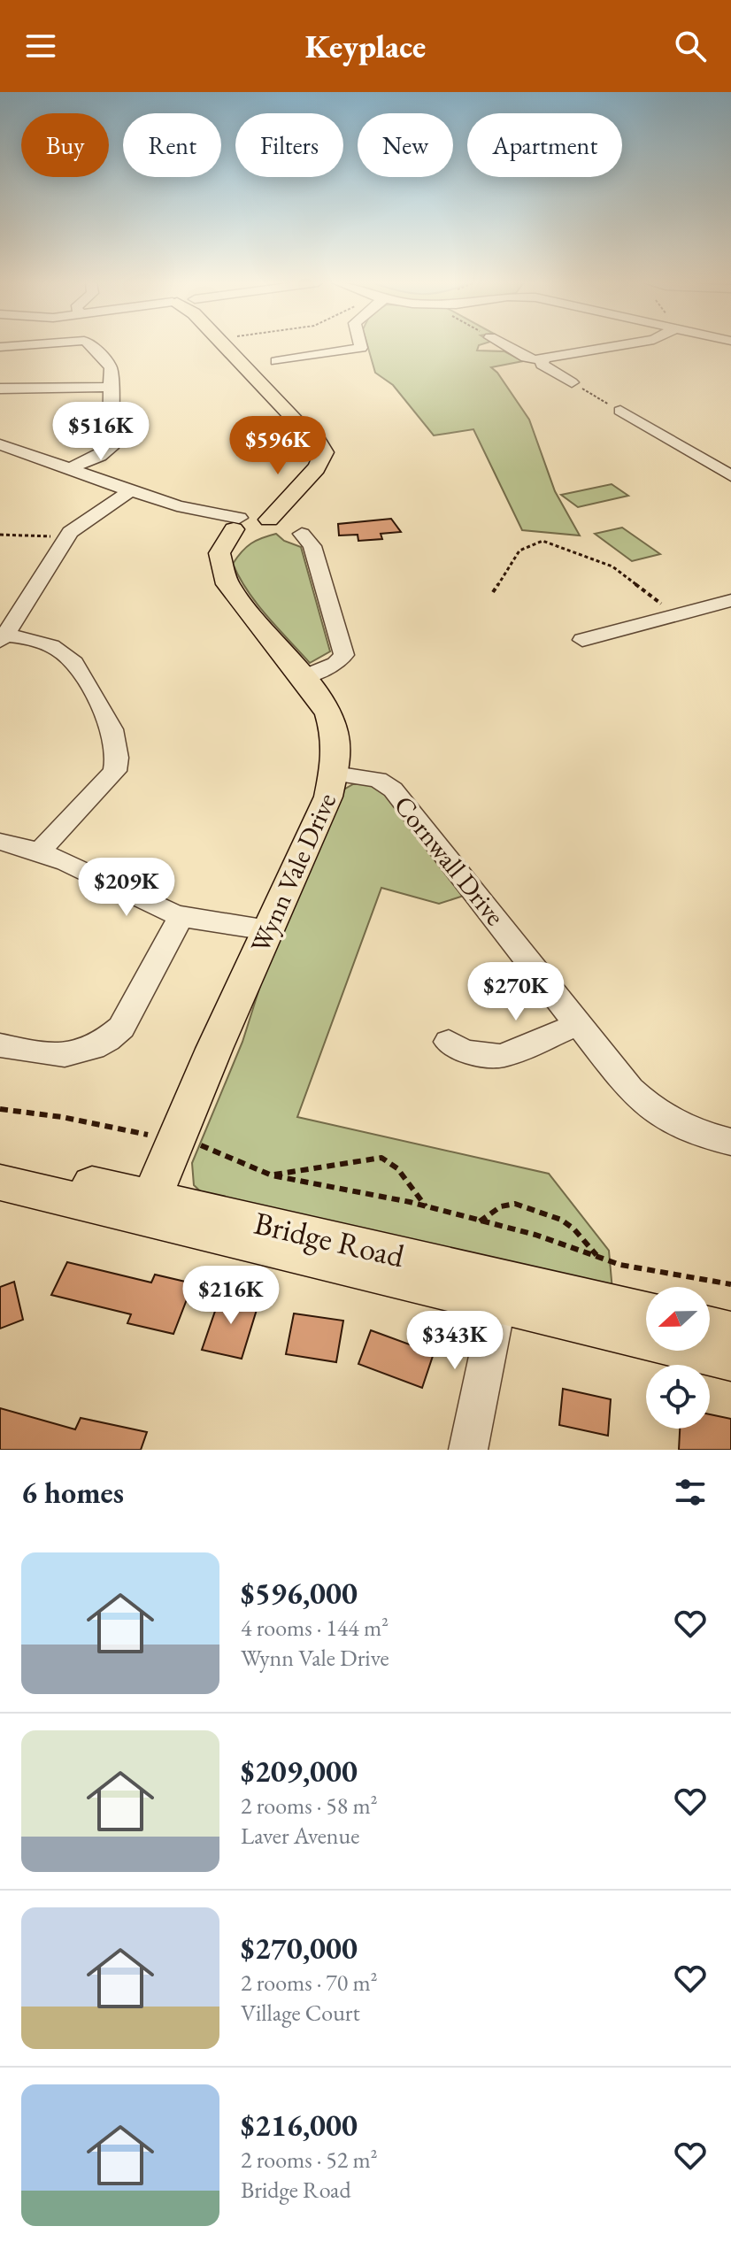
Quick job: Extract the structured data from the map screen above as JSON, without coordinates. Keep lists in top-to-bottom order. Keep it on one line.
{"streets":{"main road":["Wynn Vale Drive","Bridge Road"],"street":["Cornwall Drive"]},"crossings":[["Cornwall Drive","Wynn Vale Drive"],["Wynn Vale Drive","Bridge Road"]],"north":"left","page":{"header":"Keyplace","chip":["Buy","Rent","Filters","New","Apartment"],"price":["$516K","$596K","$209K","$270K","$216K","$343K"],"heading":"6 homes","list":[{"name":"$596,000","note":"4 rooms · 144 m² · Wynn Vale Drive"},{"name":"$209,000","note":"2 rooms · 58 m² · Laver Avenue"},{"name":"$270,000","note":"2 rooms · 70 m² · Village Court"},{"name":"$216,000","note":"2 rooms · 52 m² · Bridge Road"}]}}
